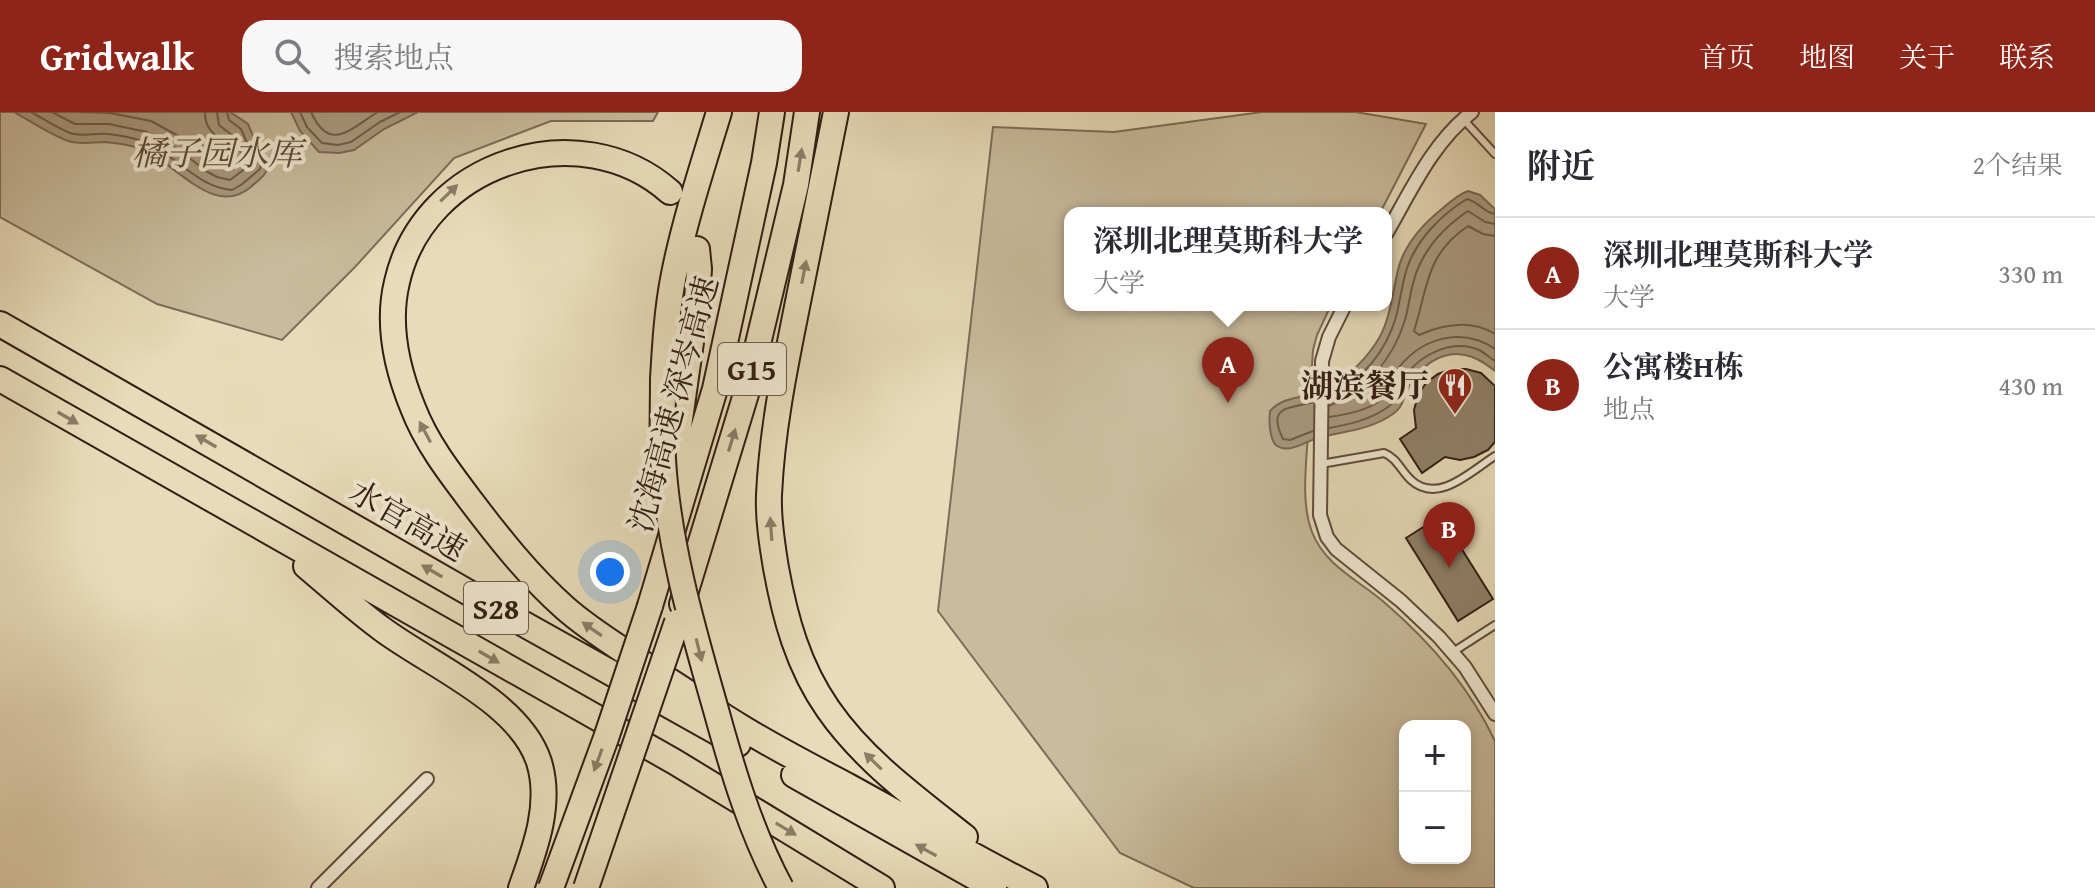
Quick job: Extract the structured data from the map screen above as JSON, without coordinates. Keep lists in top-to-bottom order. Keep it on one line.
{"streets":{"highway":["G15","沈海高速 深岑高速","水官高速","S28"]},"water":["橘子园水库"],"places":{"restaurant":["湖滨餐厅"]},"page":{"header":"Gridwalk","search":"搜索地点","nav":["首页","地图","关于","联系"],"heading":["附近","2个结果"],"popup":["深圳北理莫斯科大学","大学"],"list":[{"mark":"A","name":"深圳北理莫斯科大学","note":"大学","value":"330 m"},{"mark":"B","name":"公寓楼H栋","note":"地点","value":"430 m"}],"pins":["A","B"],"map_buttons":["+","−"]}}
